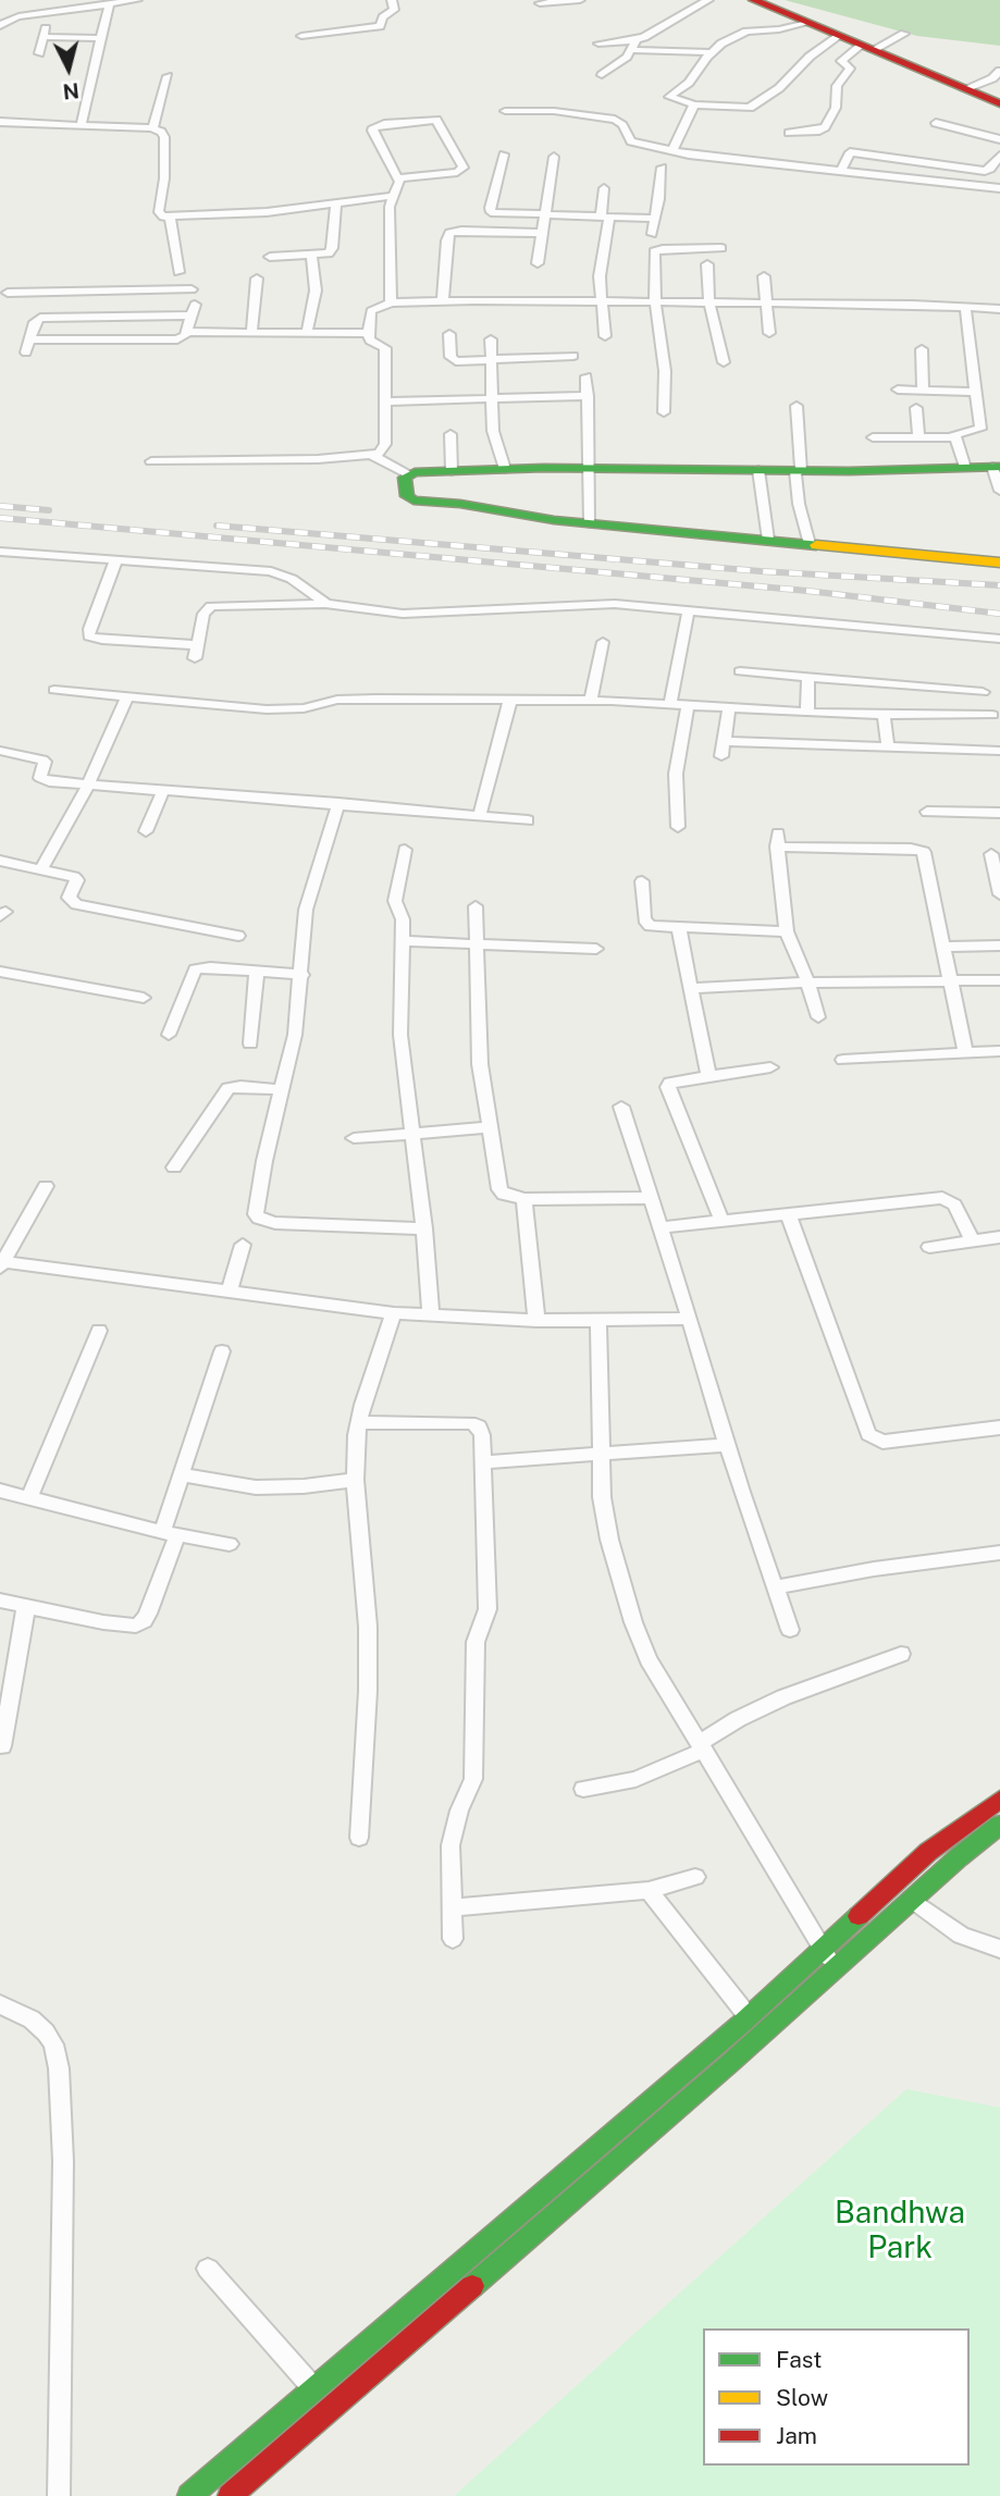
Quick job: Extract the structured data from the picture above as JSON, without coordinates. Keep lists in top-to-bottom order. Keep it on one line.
{"parks":["Bandhwa Park"],"legend":["Fast","Slow","Jam"],"north":"bottom"}
